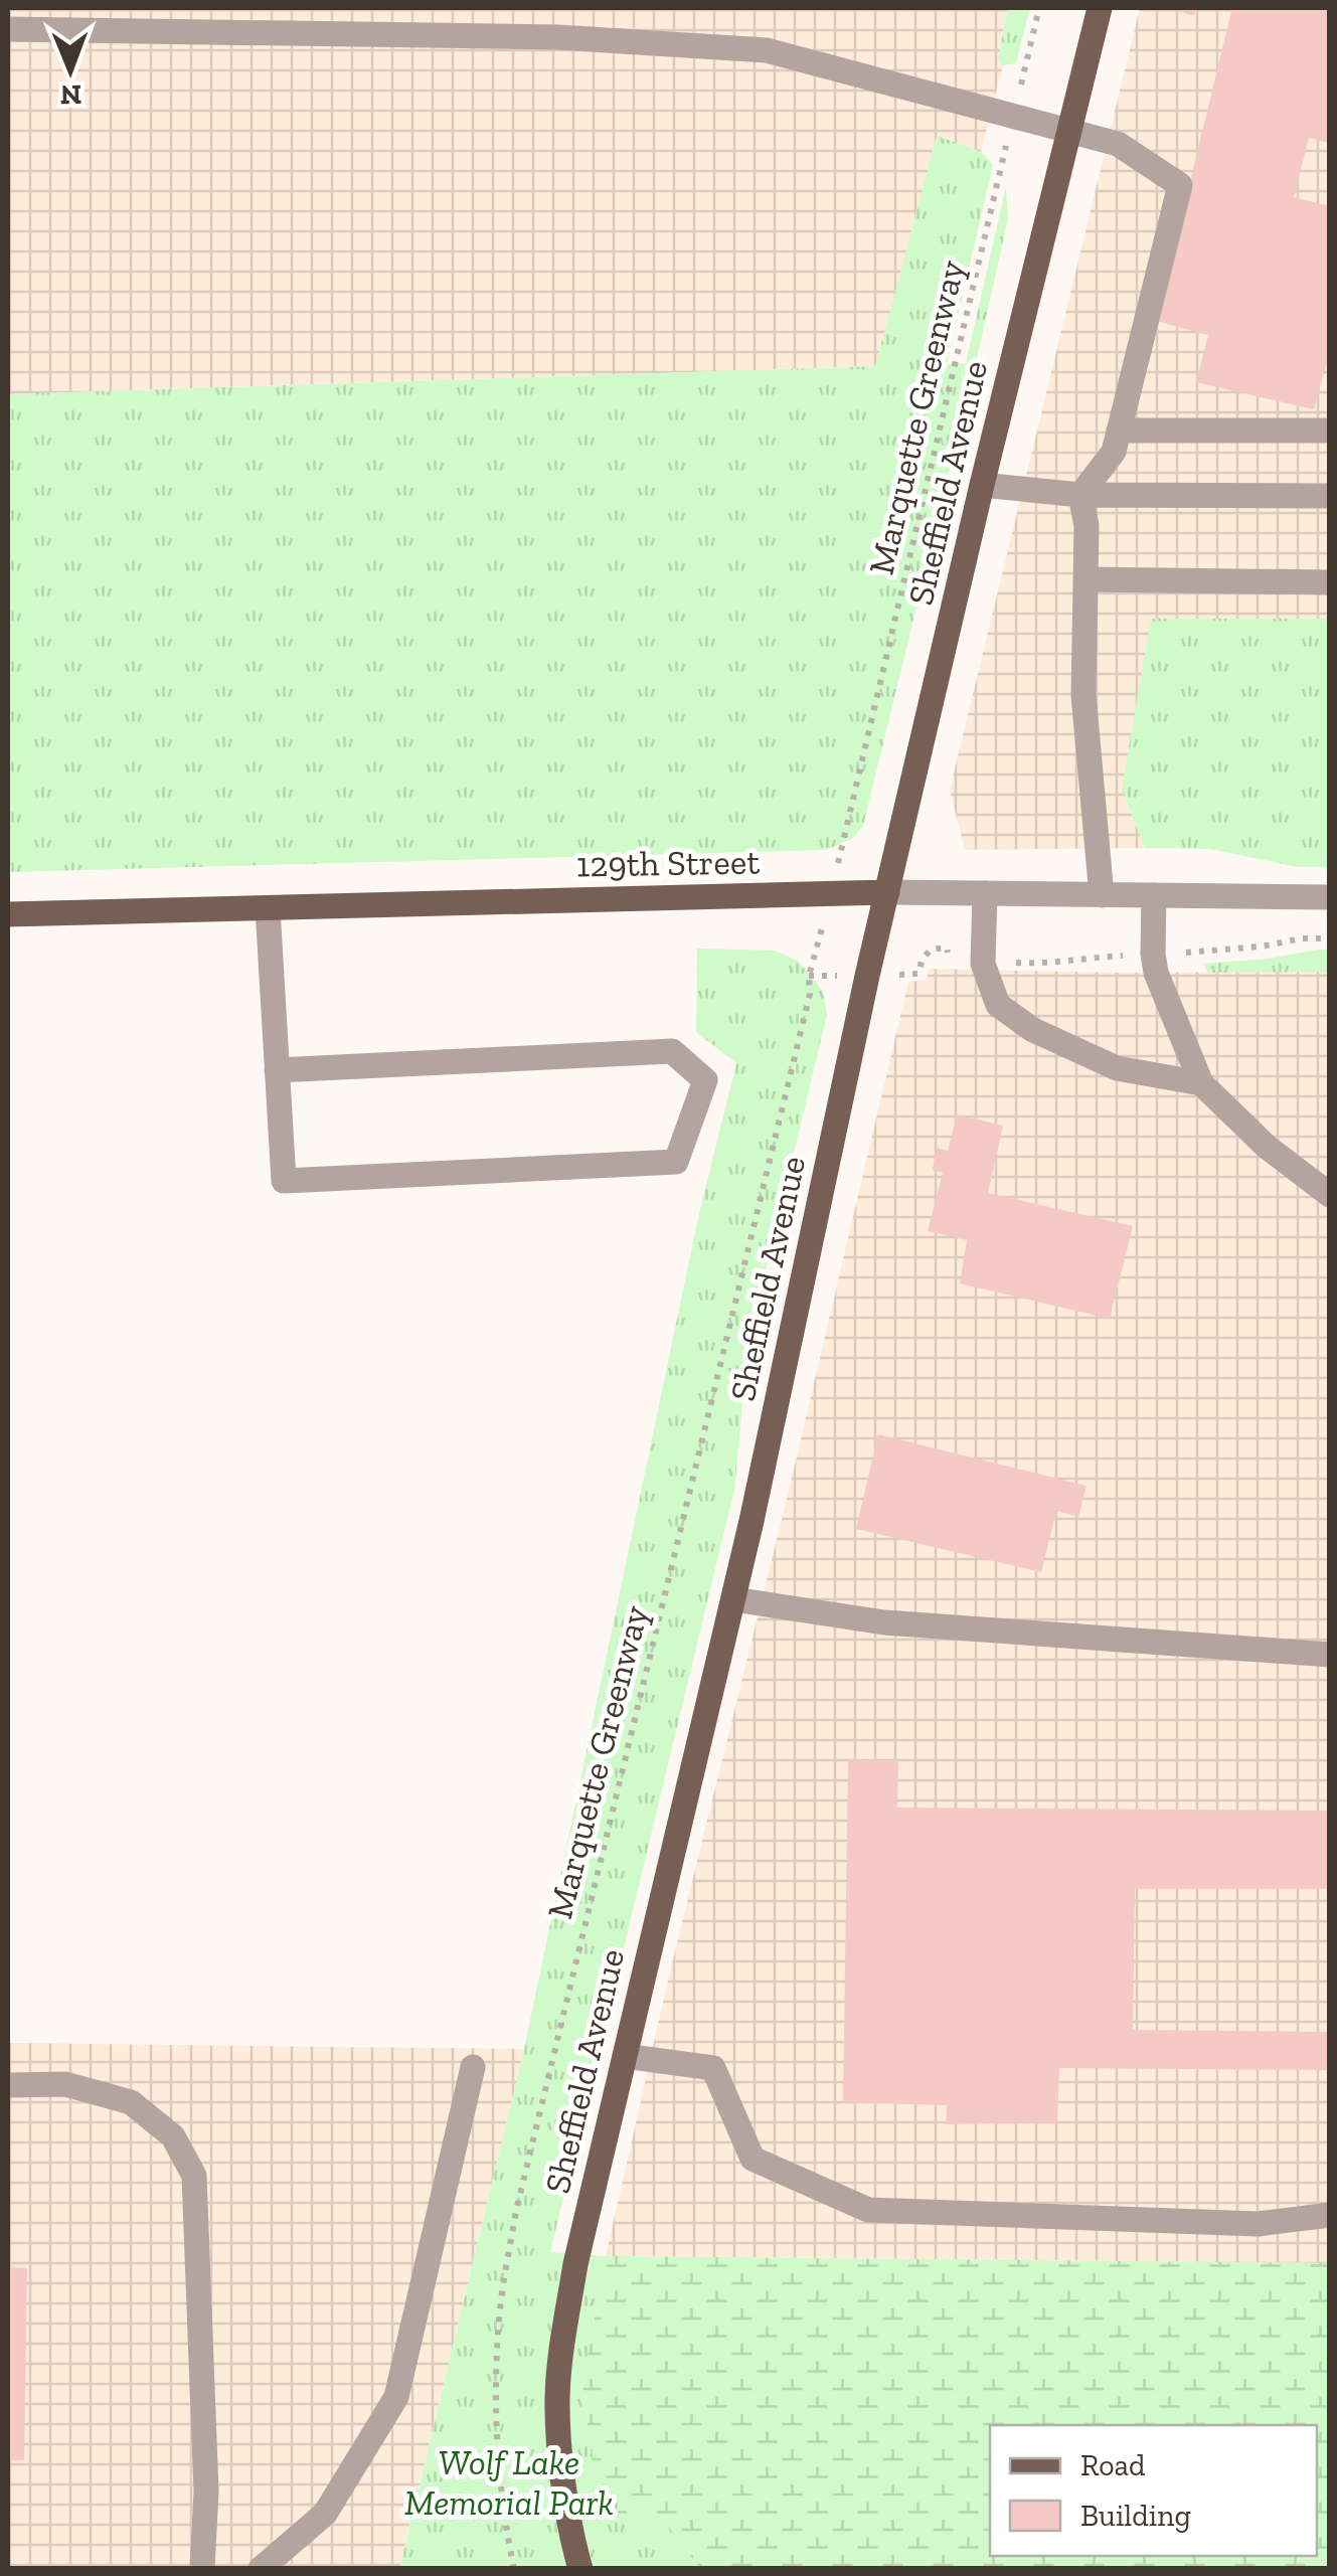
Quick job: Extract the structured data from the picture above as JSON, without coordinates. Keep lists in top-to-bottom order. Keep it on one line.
{"streets":{"main road":["Sheffield Avenue","129th Street"],"path":["Marquette Greenway"]},"crossings":[["Sheffield Avenue","129th Street"]],"parks":["Wolf Lake Memorial Park"],"legend":["Road","Building"],"north":"bottom"}
